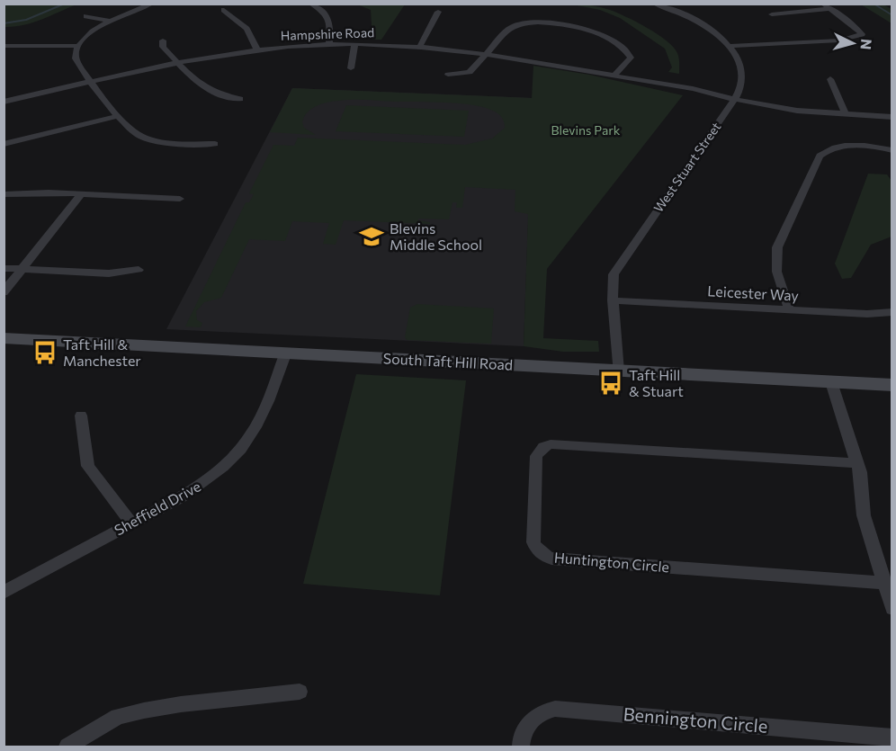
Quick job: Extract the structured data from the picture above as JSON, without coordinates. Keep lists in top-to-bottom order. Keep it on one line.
{"streets":{"main road":["South Taft Hill Road"],"street":["Hampshire Road","West Stuart Street","Leicester Way","Sheffield Drive","Huntington Circle","Bennington Circle"]},"crossings":[["Hampshire Road","West Stuart Street"],["West Stuart Street","Leicester Way"],["West Stuart Street","South Taft Hill Road"],["South Taft Hill Road","Sheffield Drive"]],"parks":["Blevins Park"],"places":{"school or university":["Blevins Middle School"],"bus stop":["Taft Hill & Manchester","Taft Hill & Stuart"]},"north":"right"}
